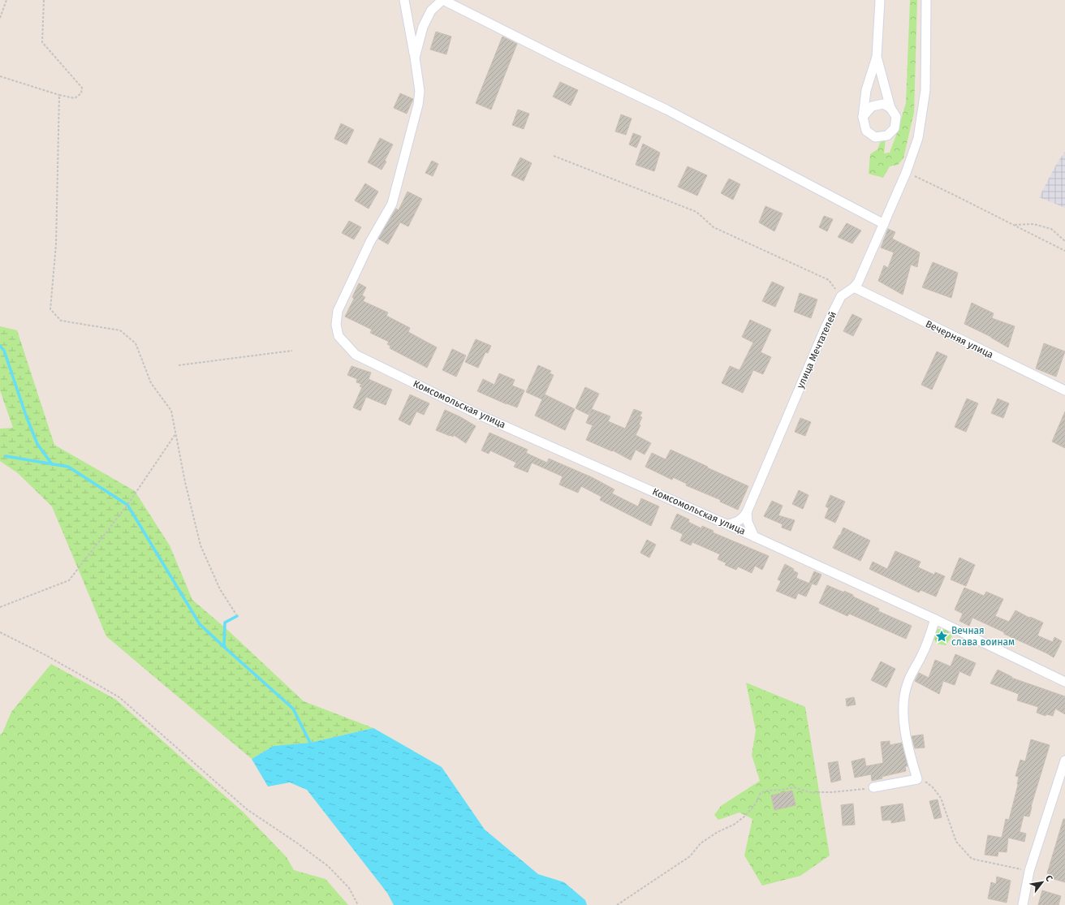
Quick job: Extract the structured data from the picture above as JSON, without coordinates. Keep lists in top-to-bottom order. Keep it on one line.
{"streets":{"street":["Вечерняя улица","улица Мечтателей","Комсомольская улица"]},"crossings":[["Вечерняя улица","улица Мечтателей"],["улица Мечтателей","Комсомольская улица"]],"places":{"place":["Вечная слава воинам"]},"north":"top right"}
